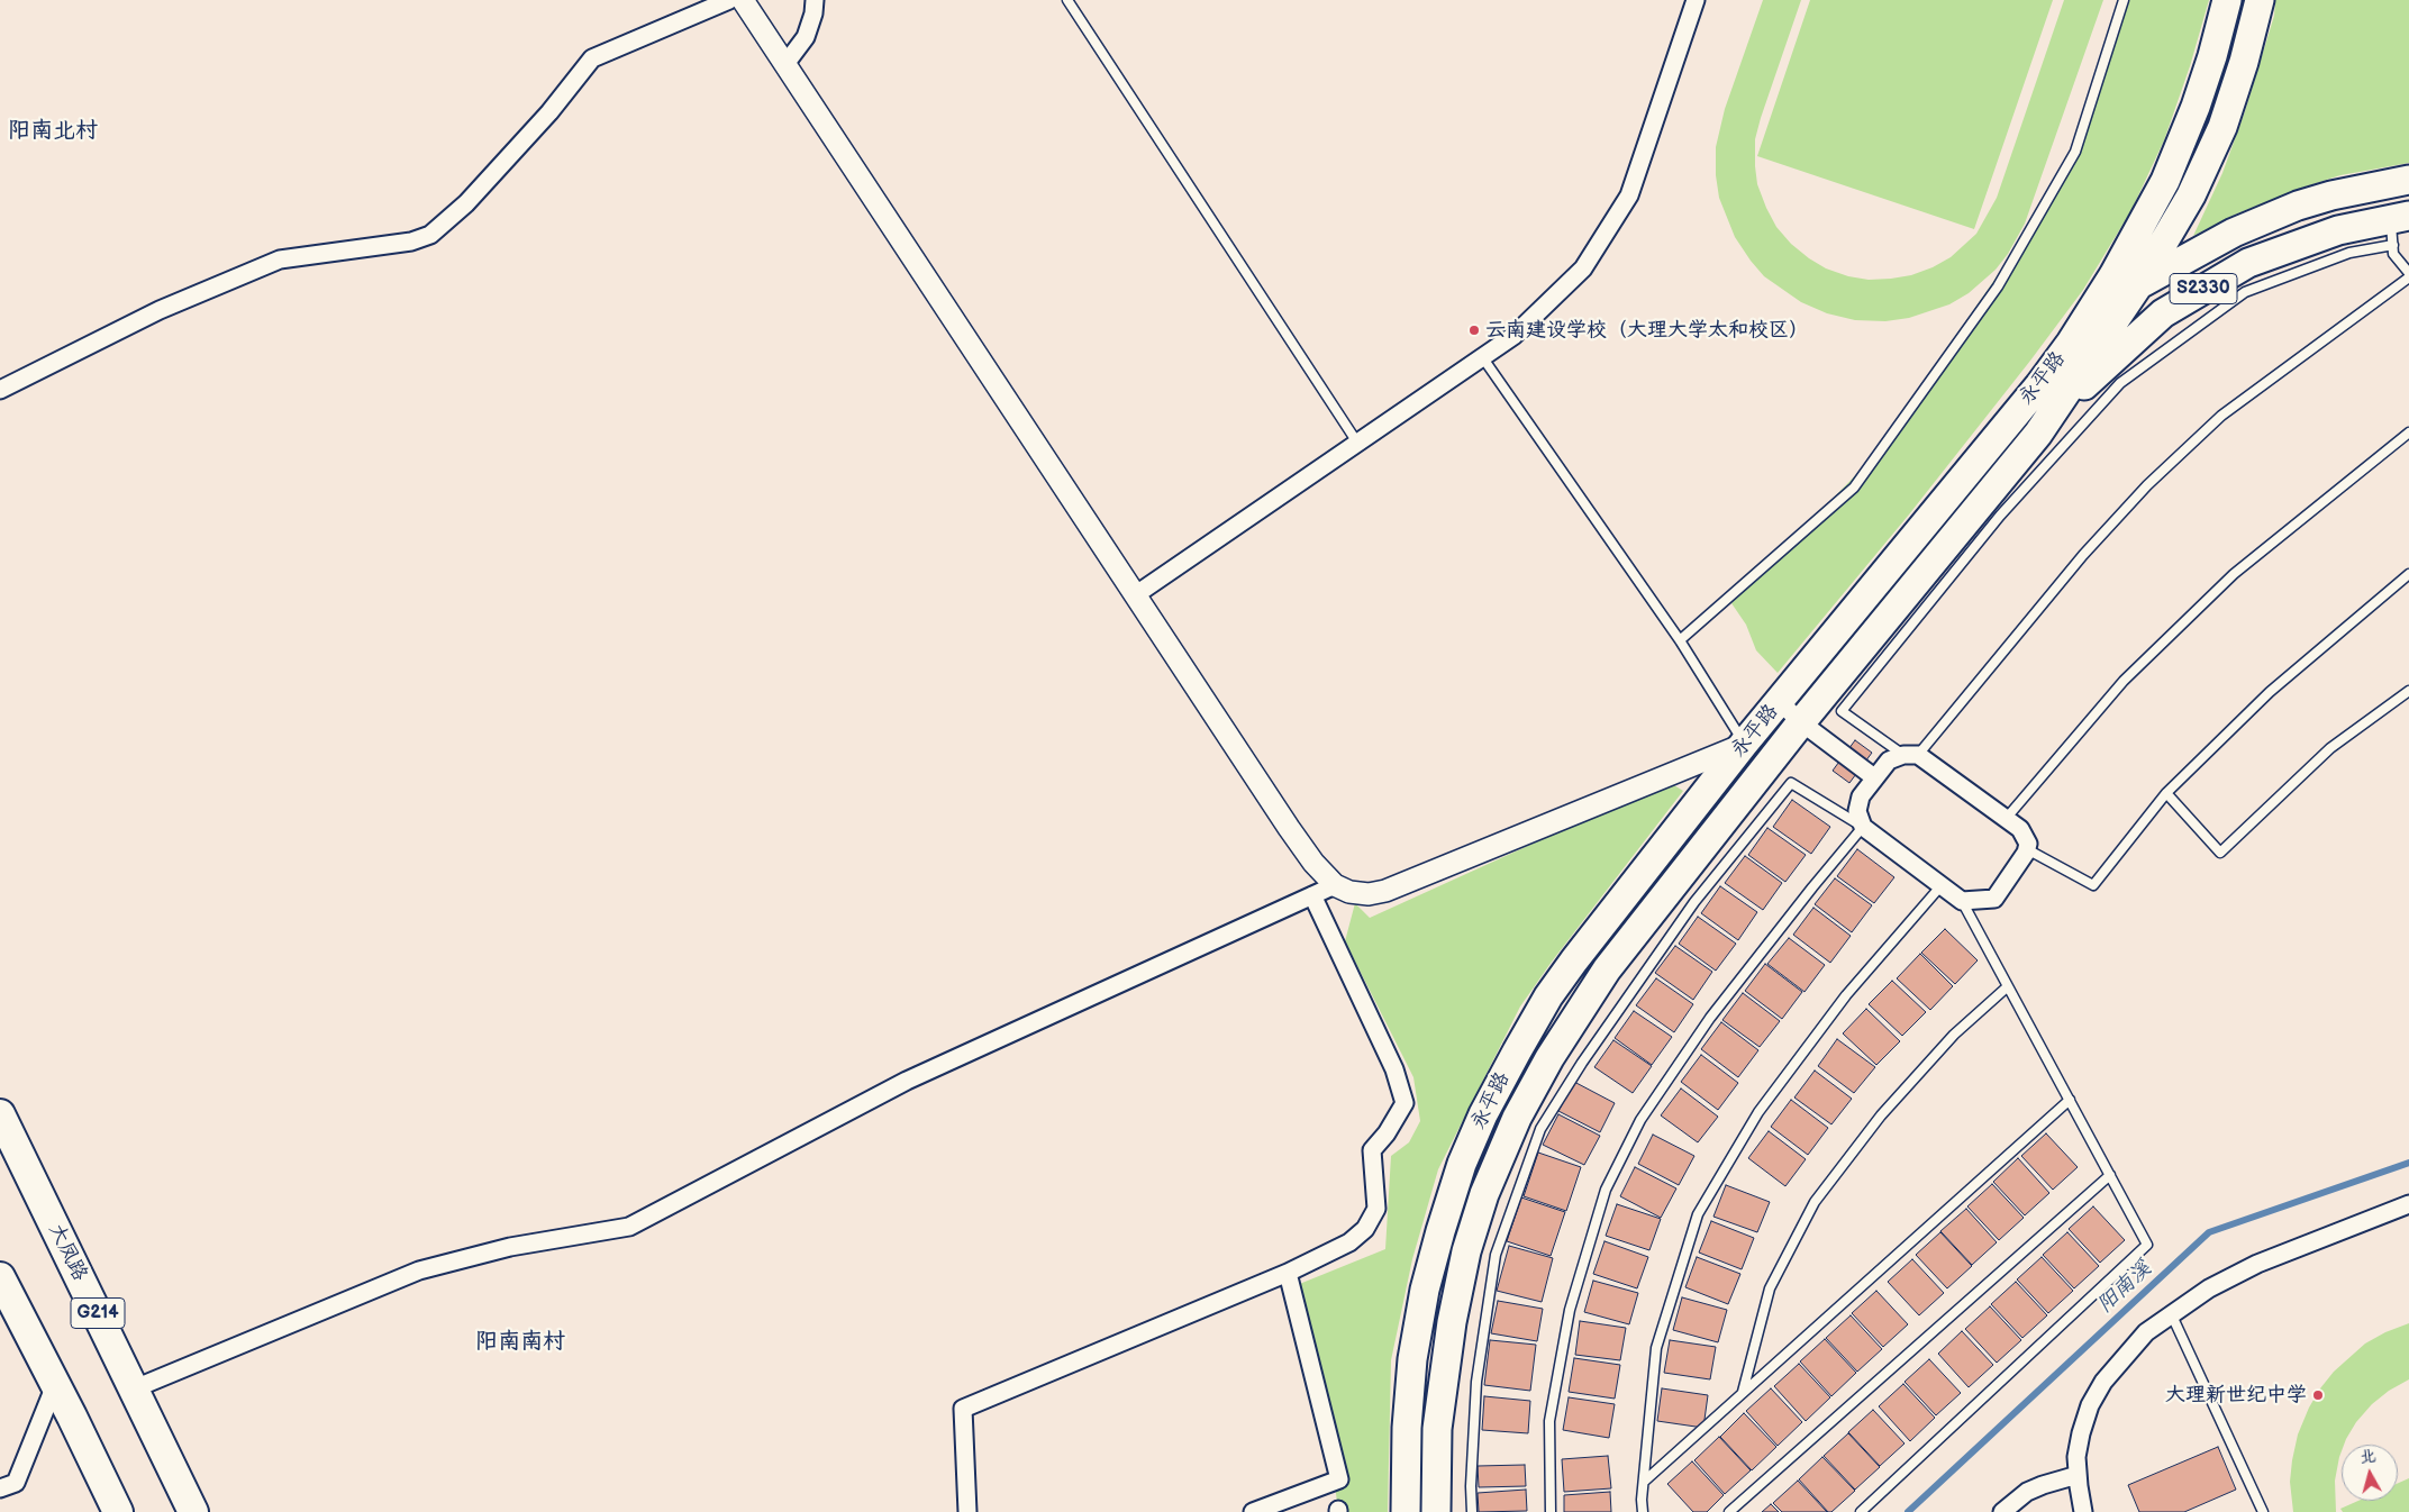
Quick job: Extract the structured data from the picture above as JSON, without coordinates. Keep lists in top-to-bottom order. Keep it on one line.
{"streets":{"highway":["大凤路","G214"],"main road":["S2330","永平路"]},"crossings":[["S2330","永平路"]],"districts":["阳南北村","阳南南村"],"water":["阳南溪"],"places":["云南建设学校（大理大学太和校区）","大理新世纪中学"],"north":"top"}
